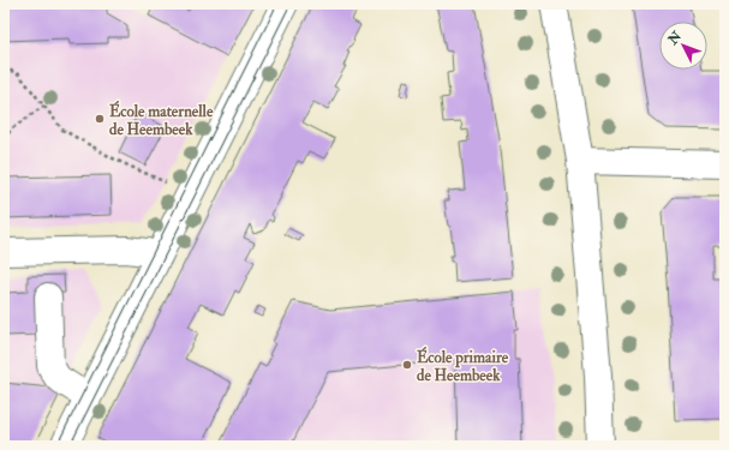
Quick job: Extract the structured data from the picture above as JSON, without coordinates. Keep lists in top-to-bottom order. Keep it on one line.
{"places":["École maternelle de Heembeek","École primaire de Heembeek"],"north":"top left"}
